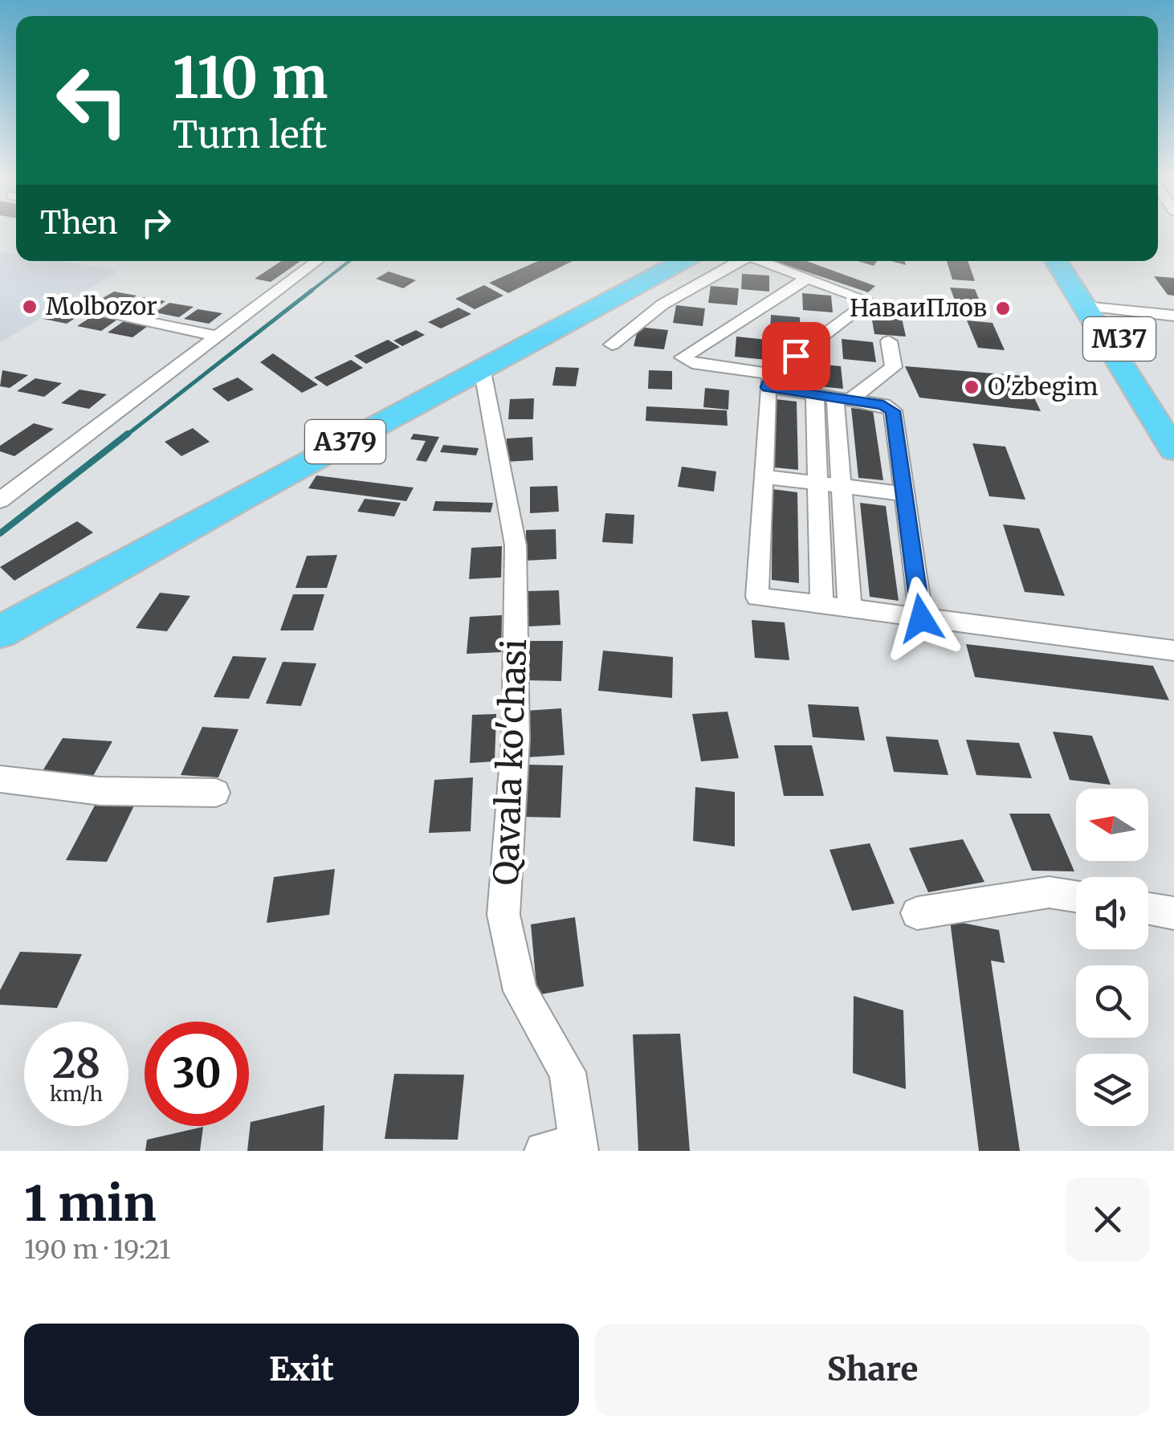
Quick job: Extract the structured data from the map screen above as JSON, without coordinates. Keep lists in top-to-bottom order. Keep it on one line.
{"streets":{"highway":["M37","A379"],"street":["Qavala ko'chasi"]},"crossings":[["A379","Qavala ko'chasi"]],"places":["Molbozor","НаваиПлов","O'zbegim"],"north":"left","page":{"turn":["110 m","Turn left"],"then":"Then","speed":"28 km/h","limit":"30","heading":["1 min","190 m · 19:21"],"buttons":["Exit","Share"]}}
